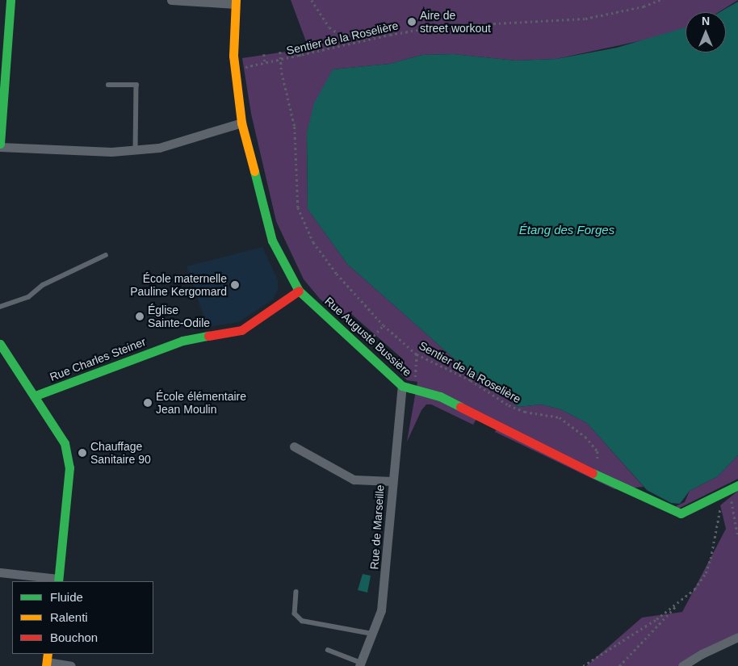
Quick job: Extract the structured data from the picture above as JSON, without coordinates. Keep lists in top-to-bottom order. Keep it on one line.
{"streets":{"street":["Rue Auguste Bussière","Rue Charles Steiner","Rue de Marseille"],"path":["Sentier de la Roselière"]},"crossings":[["Rue Auguste Bussière","Rue Charles Steiner"],["Rue Auguste Bussière","Rue de Marseille"]],"water":["Étang des Forges"],"places":["Aire de street workout","École maternelle Pauline Kergomard","Église Sainte-Odile","École élémentaire Jean Moulin","Chauffage Sanitaire 90"],"legend":["Fluide","Ralenti","Bouchon"],"north":"top"}
